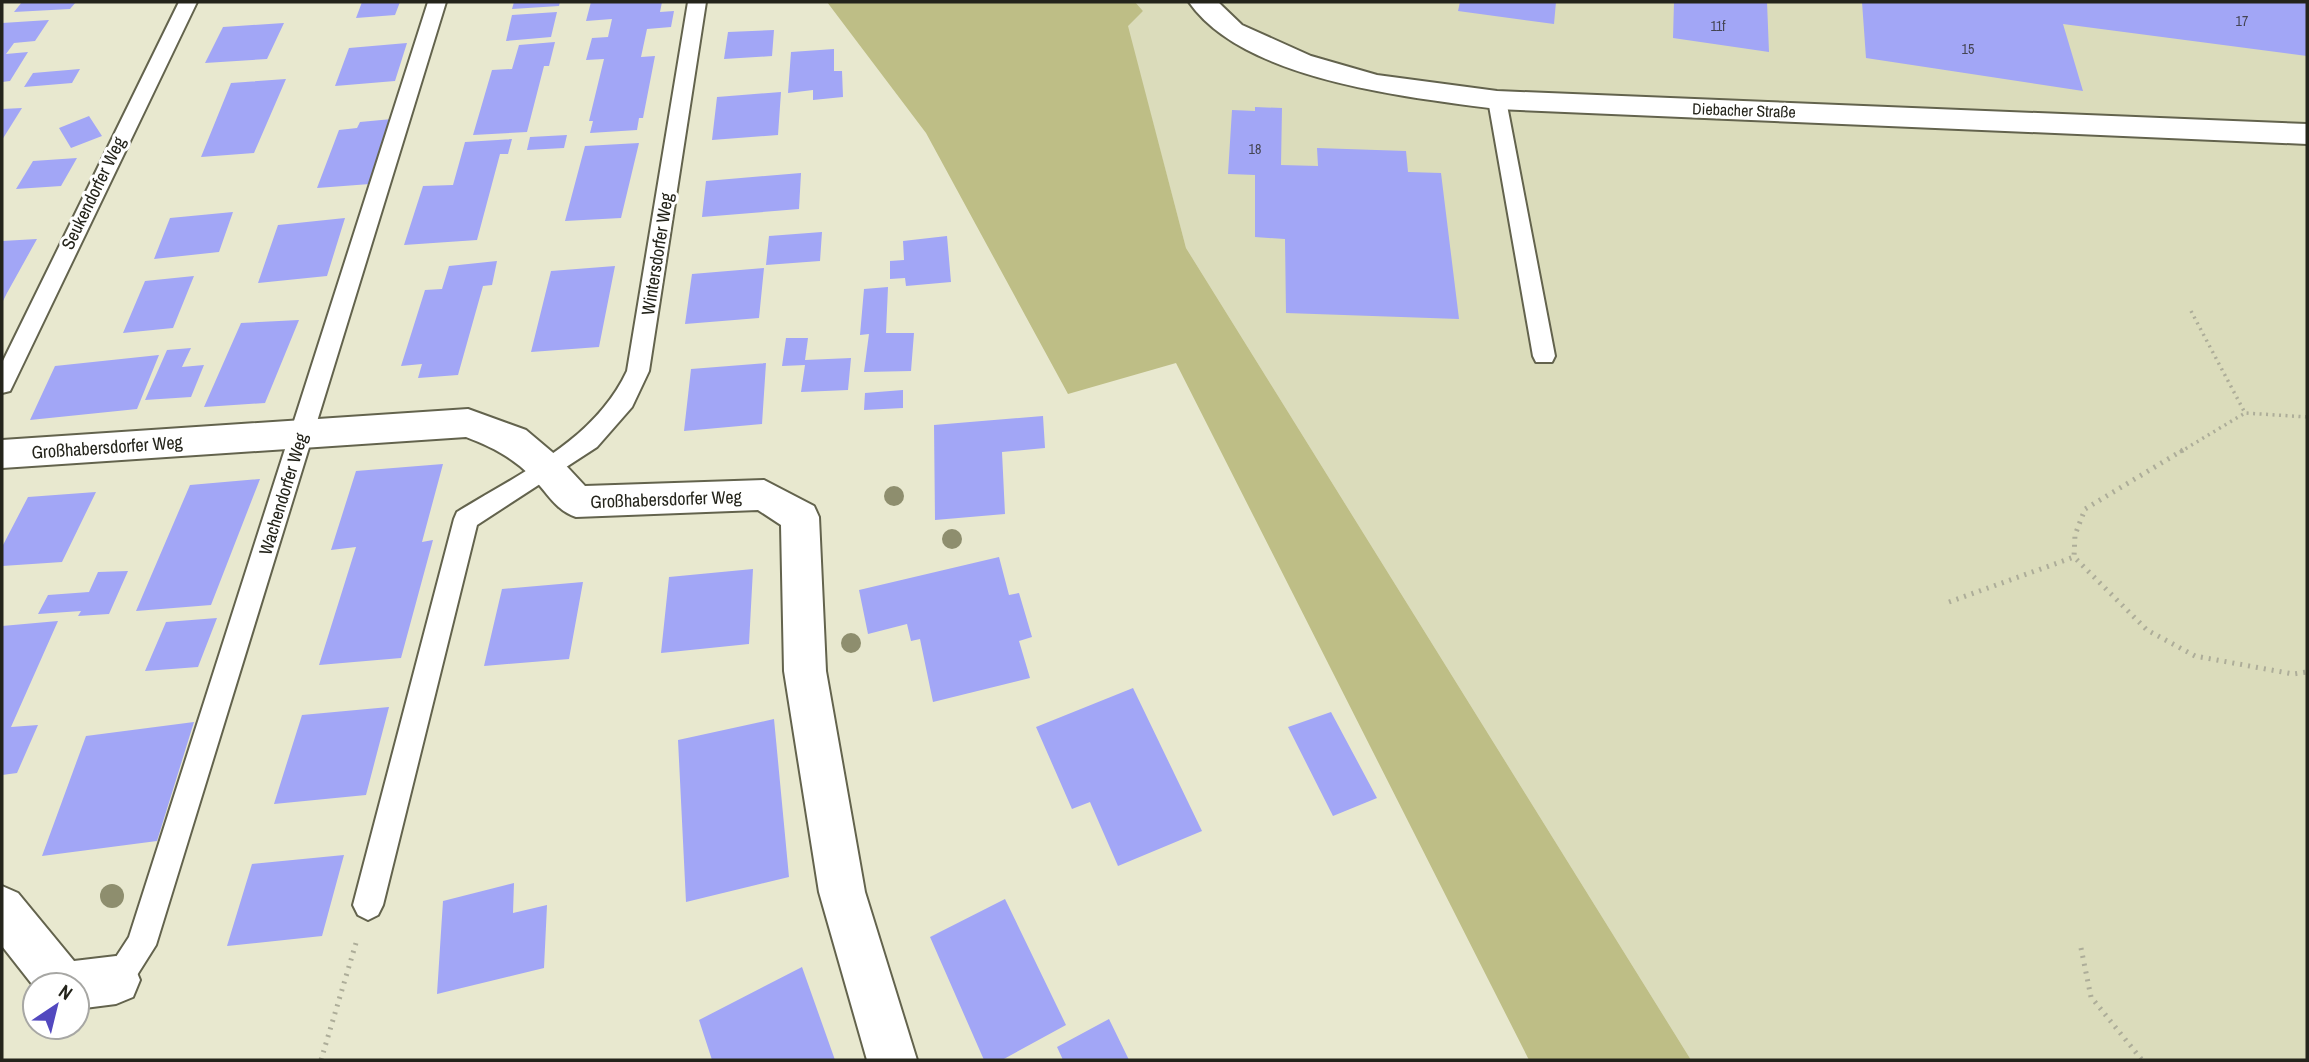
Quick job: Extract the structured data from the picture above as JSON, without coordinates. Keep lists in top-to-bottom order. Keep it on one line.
{"streets":{"street":["Diebacher Straße","Großhabersdorfer Weg"],"lane":["Seukendorfer Weg","Wintersdorfer Weg","Wachendorfer Weg"]},"crossings":[["Wintersdorfer Weg","Großhabersdorfer Weg"],["Großhabersdorfer Weg","Wachendorfer Weg"]],"house_numbers":["17","11f","15","18"],"north":"top right"}
